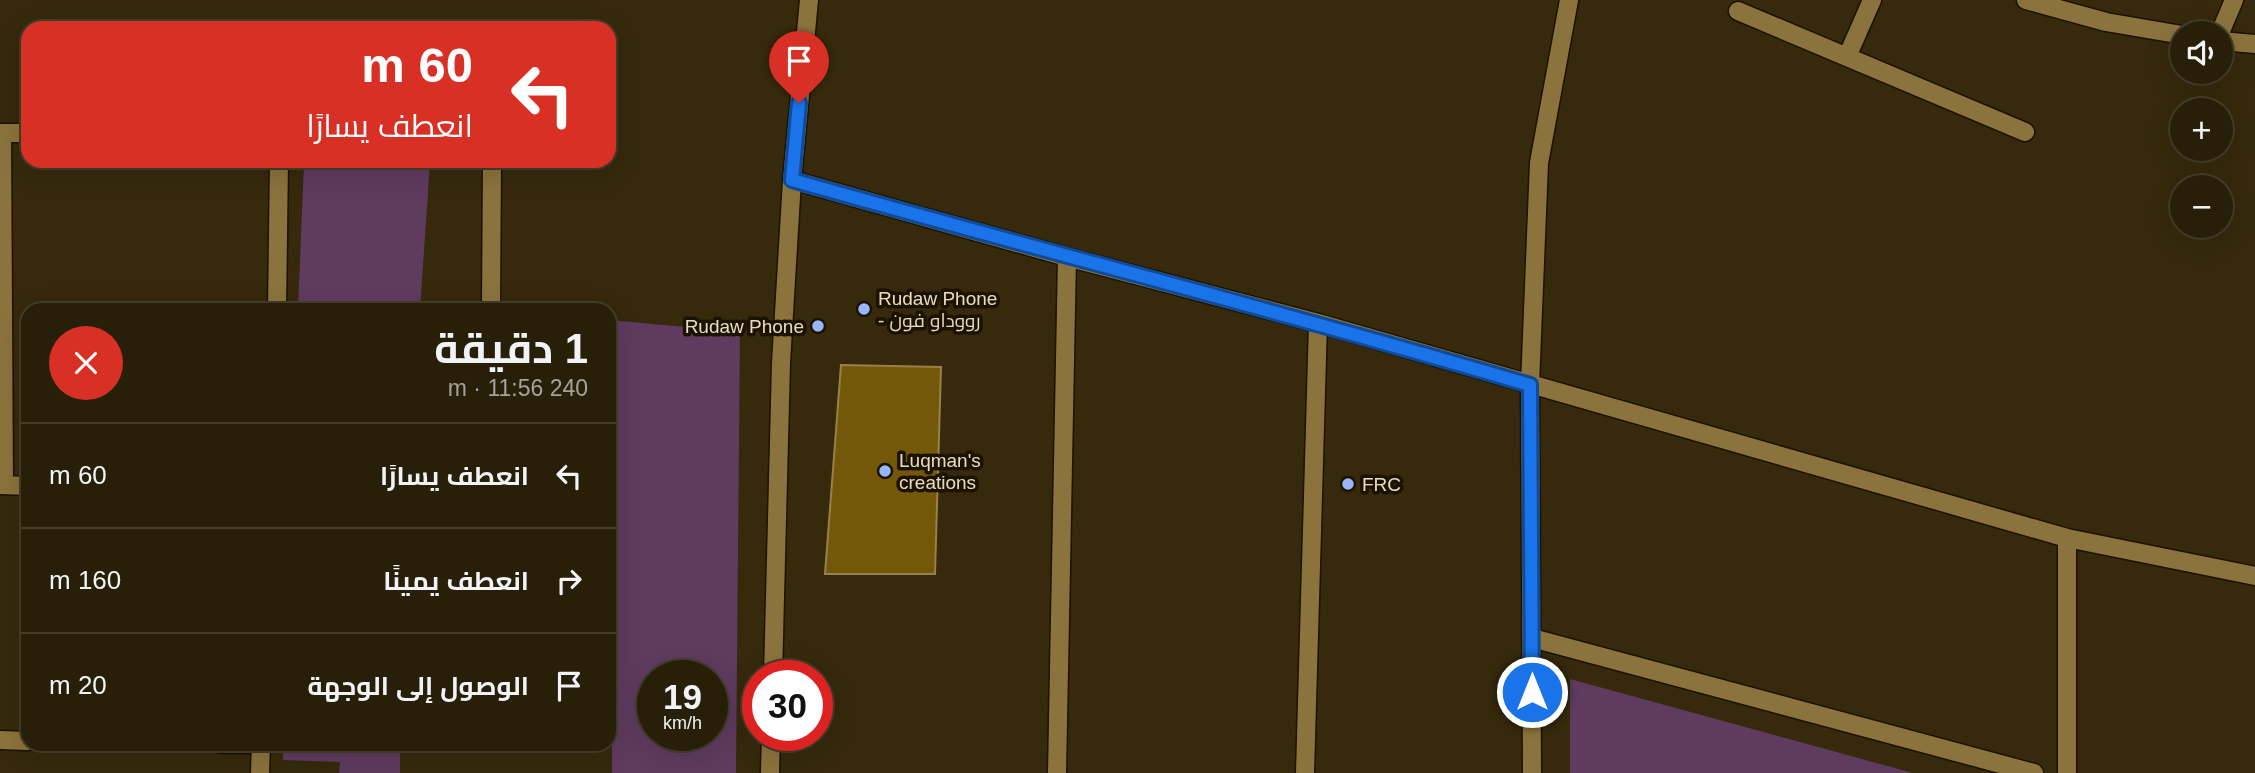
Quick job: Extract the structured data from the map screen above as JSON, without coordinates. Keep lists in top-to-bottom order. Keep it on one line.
{"places":["Rudaw Phone - رووداو فون","Rudaw Phone","Luqman's creations","FRC"],"page":{"map_buttons":["+","−"],"turn":["60 m","انعطف يسارًا"],"heading":["1 دقيقة","240 m · 11:56"],"list":[{"name":"انعطف يسارًا","value":"60 m"},{"name":"انعطف يمينًا","value":"160 m"},{"name":"الوصول إلى الوجهة","value":"20 m"}],"speed":"19 km/h","limit":"30"}}
